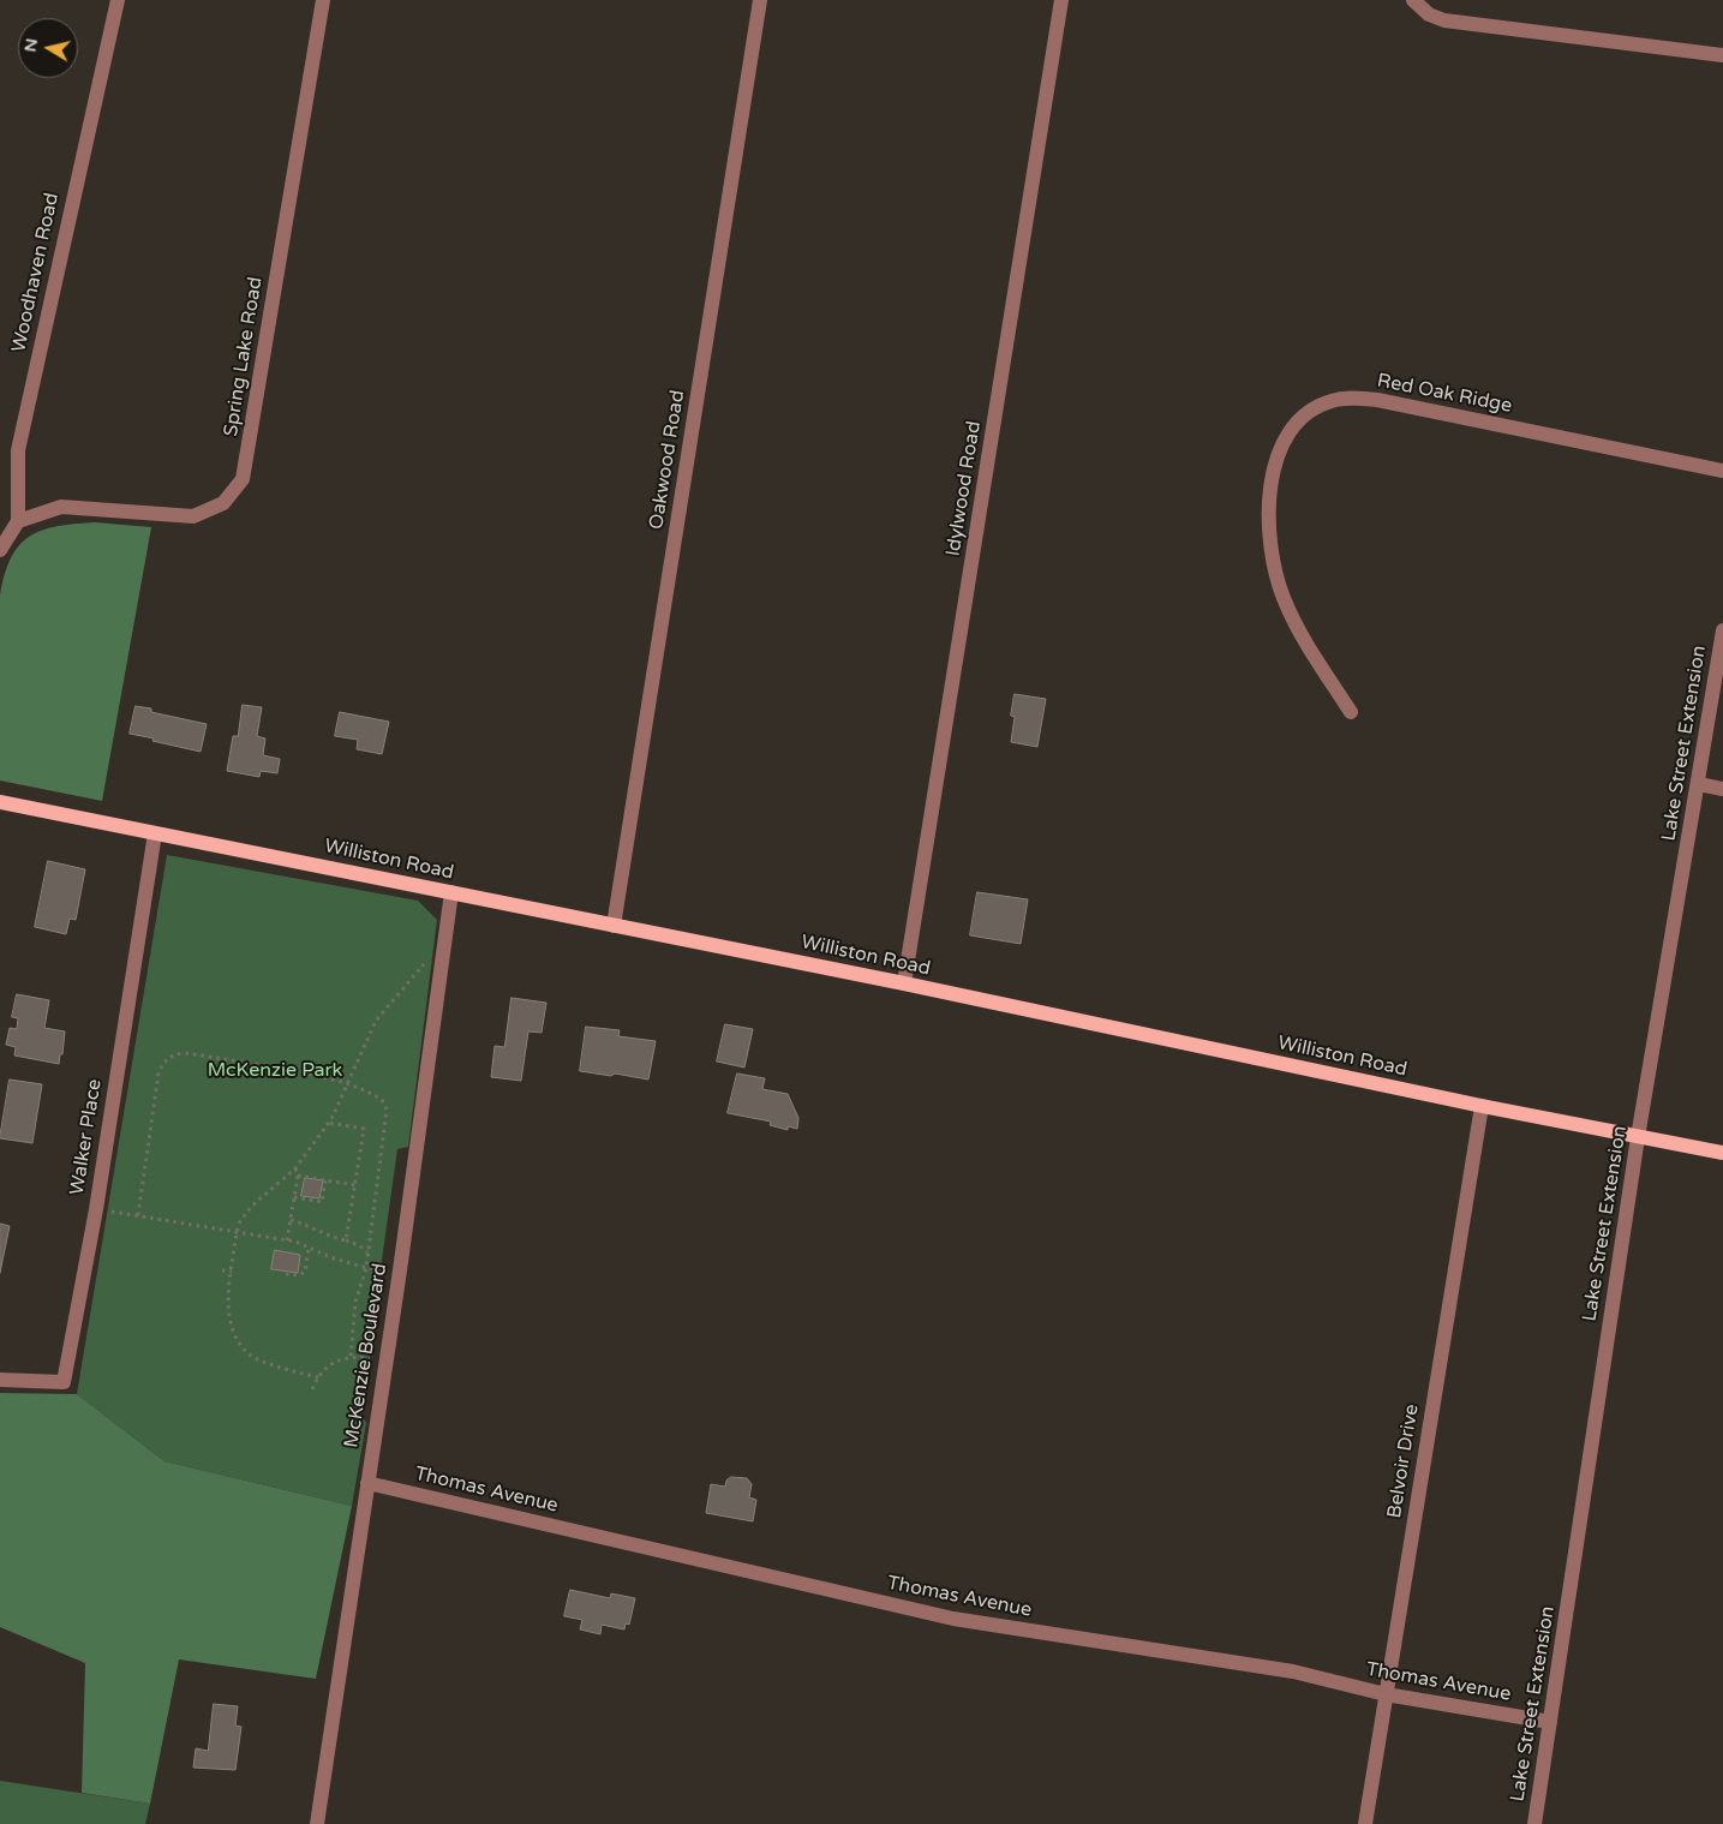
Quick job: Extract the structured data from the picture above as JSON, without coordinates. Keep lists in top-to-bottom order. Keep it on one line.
{"streets":{"main road":["Williston Road"],"street":["Woodhaven Road","Spring Lake Road","Red Oak Ridge","Oakwood Road","Idylwood Road","Lake Street Extension","Walker Place","McKenzie Boulevard","Belvoir Drive","Thomas Avenue"]},"crossings":[["Woodhaven Road","Spring Lake Road"],["Oakwood Road","Williston Road"],["Idylwood Road","Williston Road"],["Lake Street Extension","Williston Road"],["Lake Street Extension","Thomas Avenue"],["Williston Road","Walker Place"],["Williston Road","McKenzie Boulevard"],["Williston Road","Belvoir Drive"],["McKenzie Boulevard","Thomas Avenue"],["Belvoir Drive","Thomas Avenue"]],"parks":["McKenzie Park"],"north":"left"}
